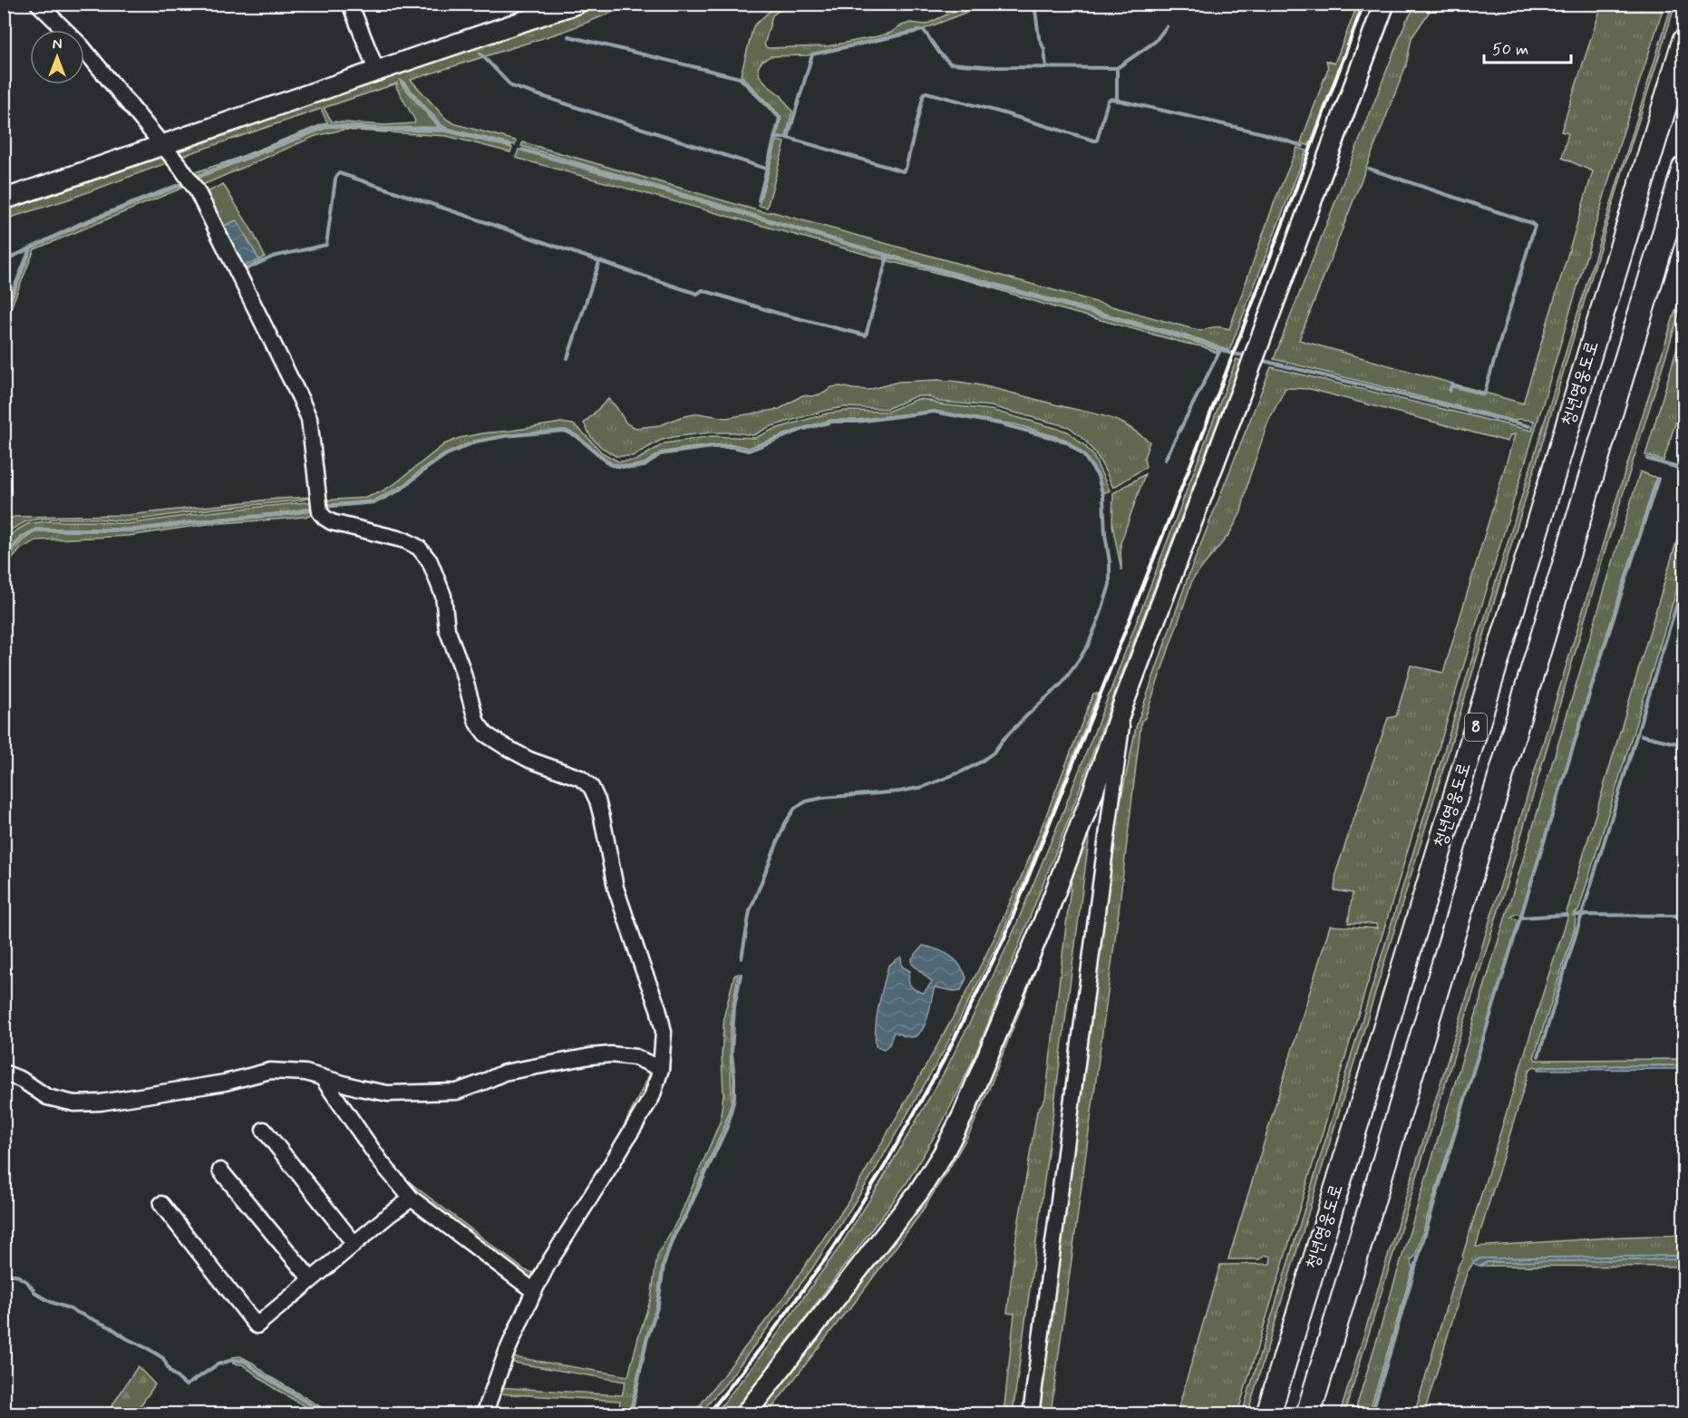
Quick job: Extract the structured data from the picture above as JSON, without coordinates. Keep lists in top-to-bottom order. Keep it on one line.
{"streets":{"highway":["청년영웅도로","8"]},"scale_bar":"50 m","north":"top"}
